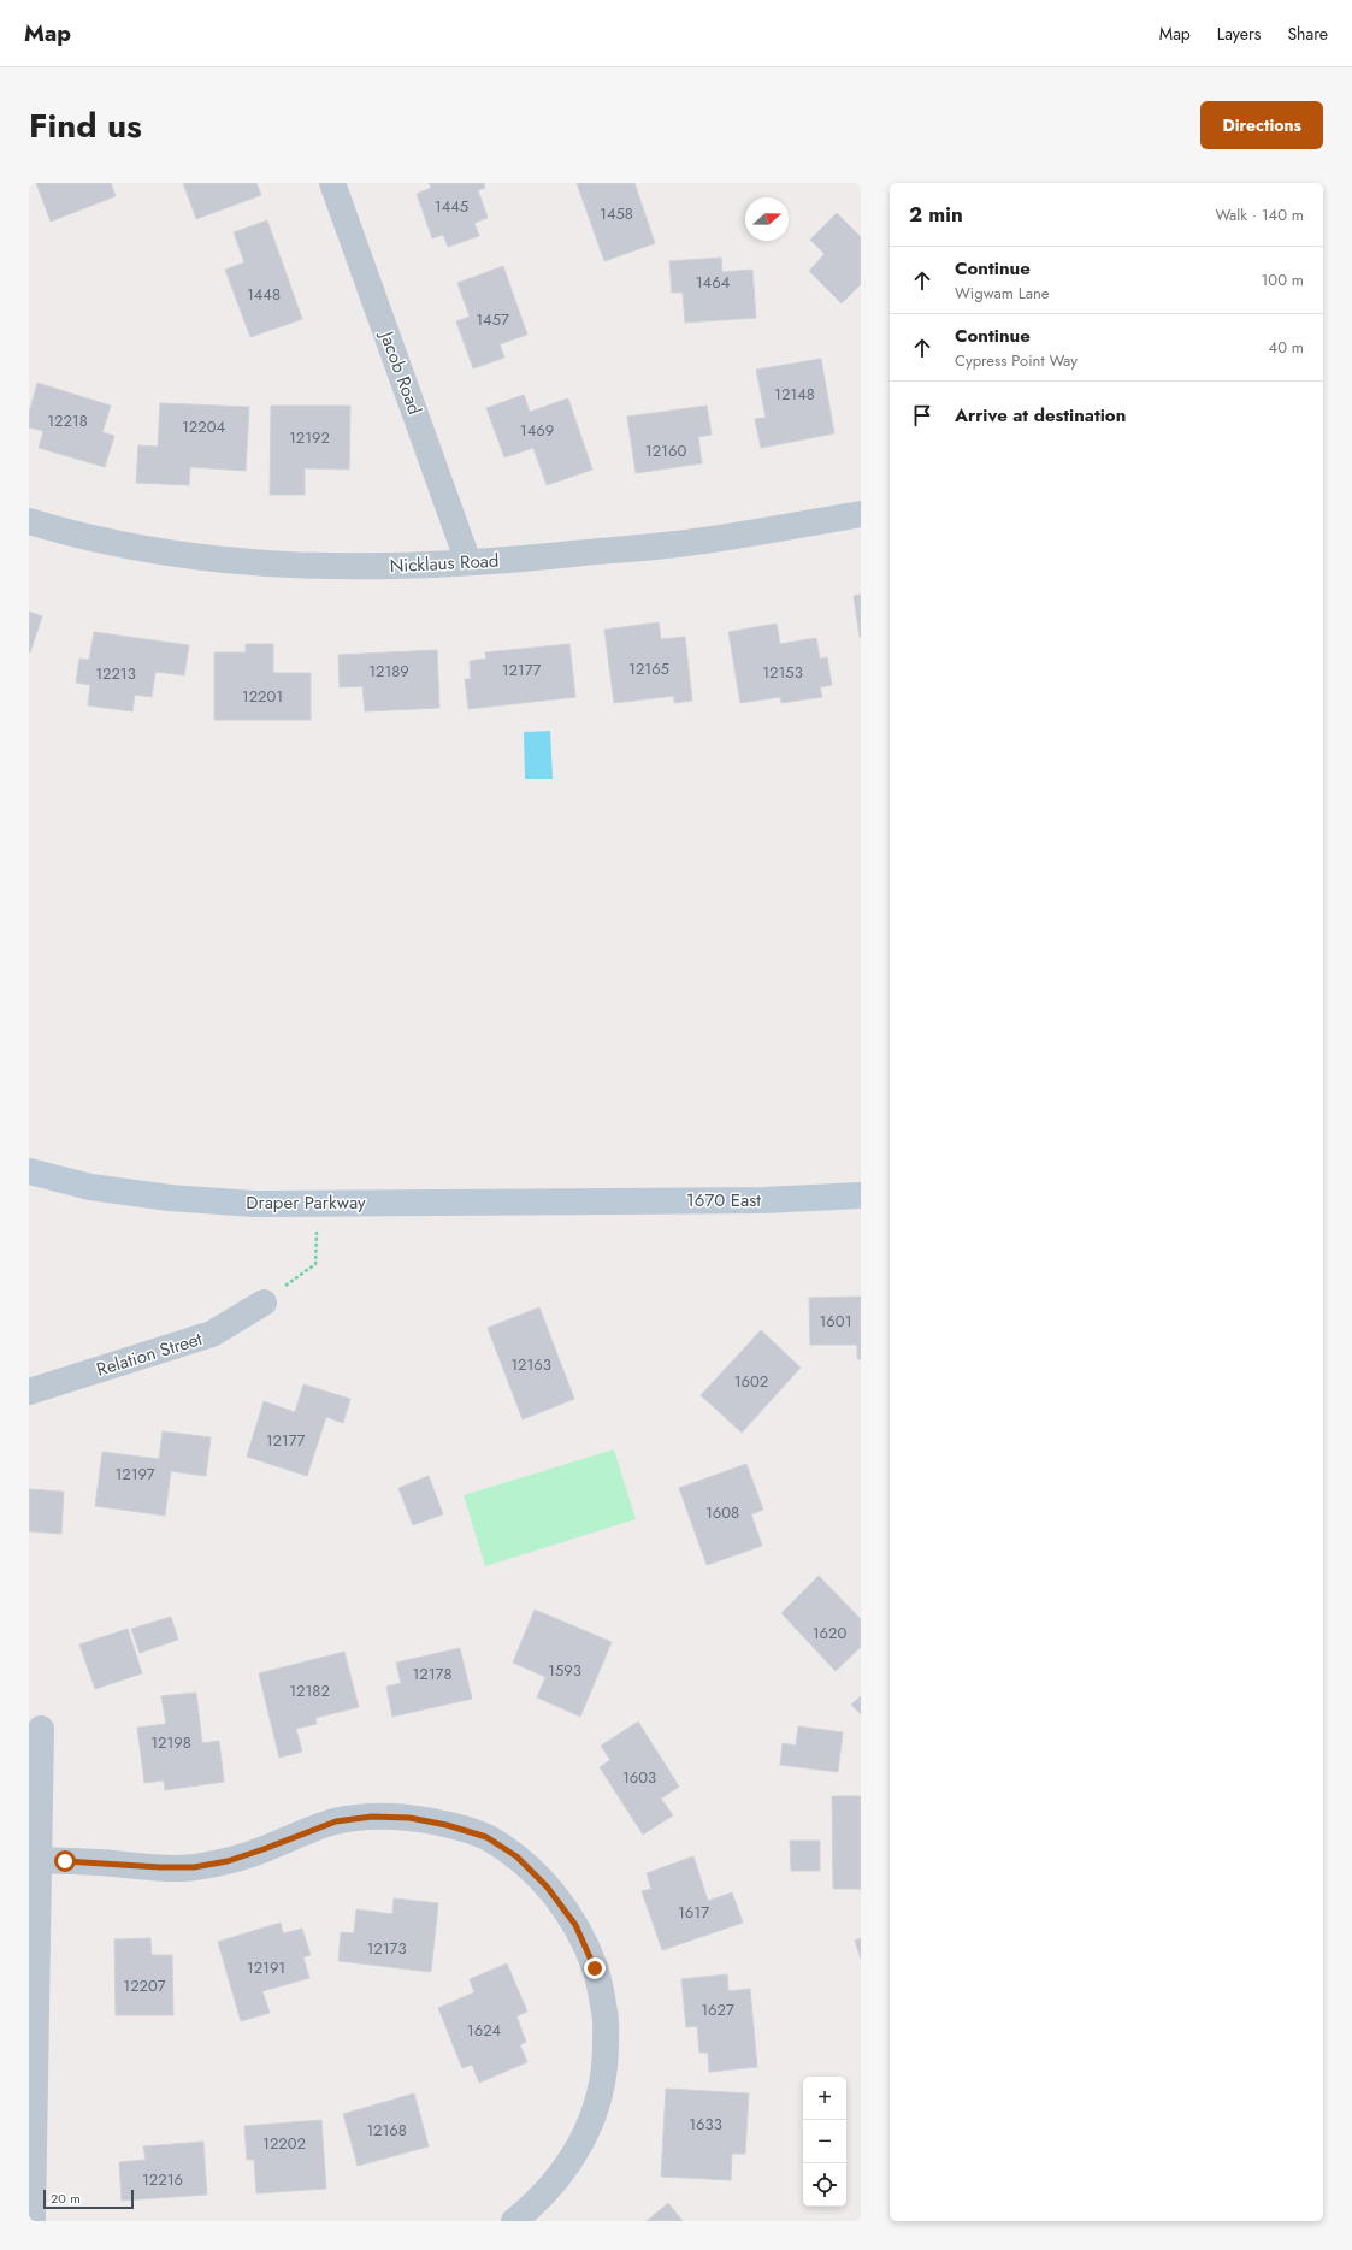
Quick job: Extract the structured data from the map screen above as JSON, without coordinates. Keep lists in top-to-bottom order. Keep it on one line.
{"streets":{"main road":["1670 East","Draper Parkway"],"street":["Jacob Road","Nicklaus Road","Relation Street"]},"crossings":[["Jacob Road","Nicklaus Road"],["1670 East","Draper Parkway"]],"house_numbers":["1445","1458","1464","1448","1457","12148","12218","12204","1469","12192","12160","12165","12177","12189","12153","12213","12201","1601","12163","1602","12177","12197","1608","1620","1593","12178","12182","12198","1603","1617","12173","12191","12207","1627","1624","1633","12168","12202","12216"],"scale_bar":"20 m","north":"right","page":{"header":"Map","nav":["Map","Layers","Share"],"title":"Find us","buttons":"Directions","heading":["2 min","Walk · 140 m"],"list":[["Continue","Wigwam Lane","100 m"],["Continue","Cypress Point Way","40 m"],"Arrive at destination"],"map_buttons":["+","−"],"scale":"20 m"}}
